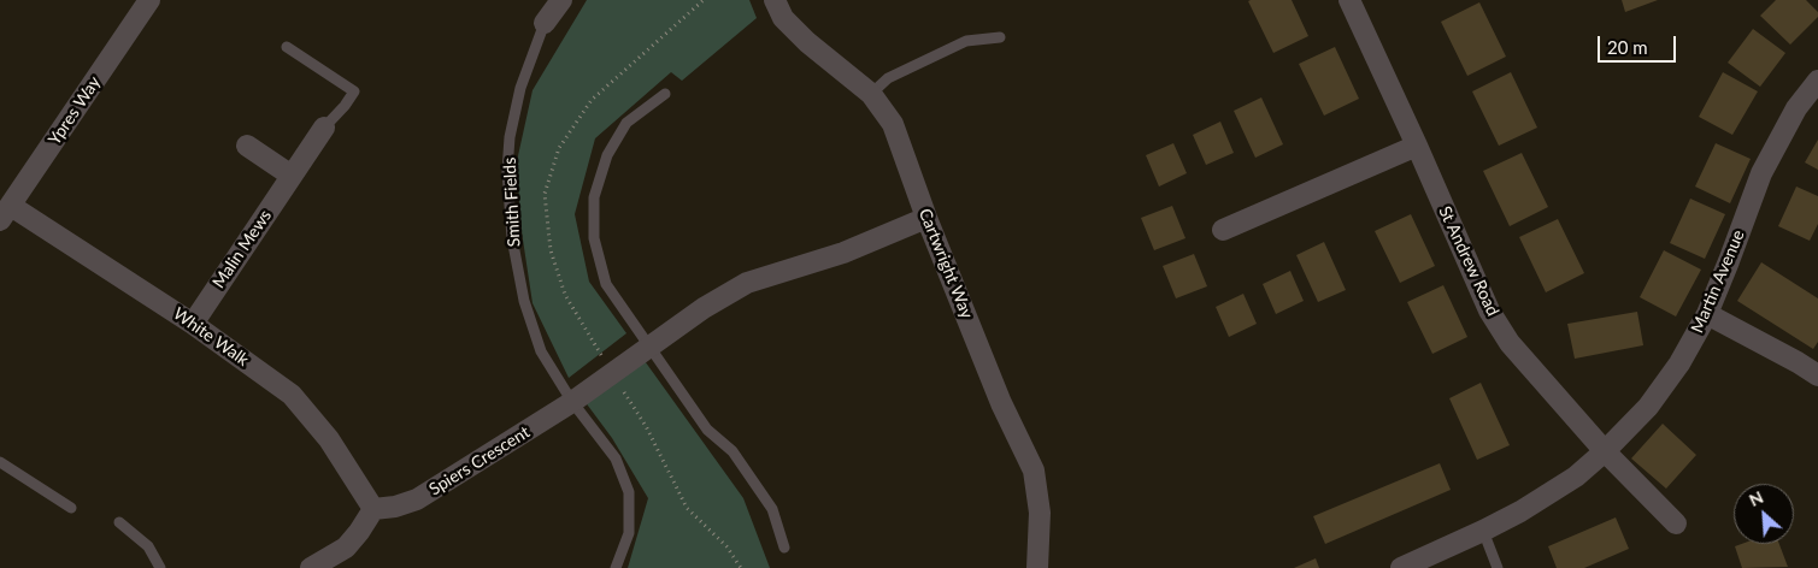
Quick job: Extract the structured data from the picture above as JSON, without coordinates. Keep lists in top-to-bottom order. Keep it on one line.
{"streets":{"street":["Ypres Way","Smith Fields","Malin Mews","St Andrew Road","Cartwright Way","Martin Avenue","White Walk","Spiers Crescent"]},"crossings":[["Ypres Way","White Walk"],["Smith Fields","Spiers Crescent"],["Malin Mews","White Walk"],["St Andrew Road","Martin Avenue"],["Cartwright Way","Spiers Crescent"],["White Walk","Spiers Crescent"]],"scale_bar":"20 m","north":"top left"}
